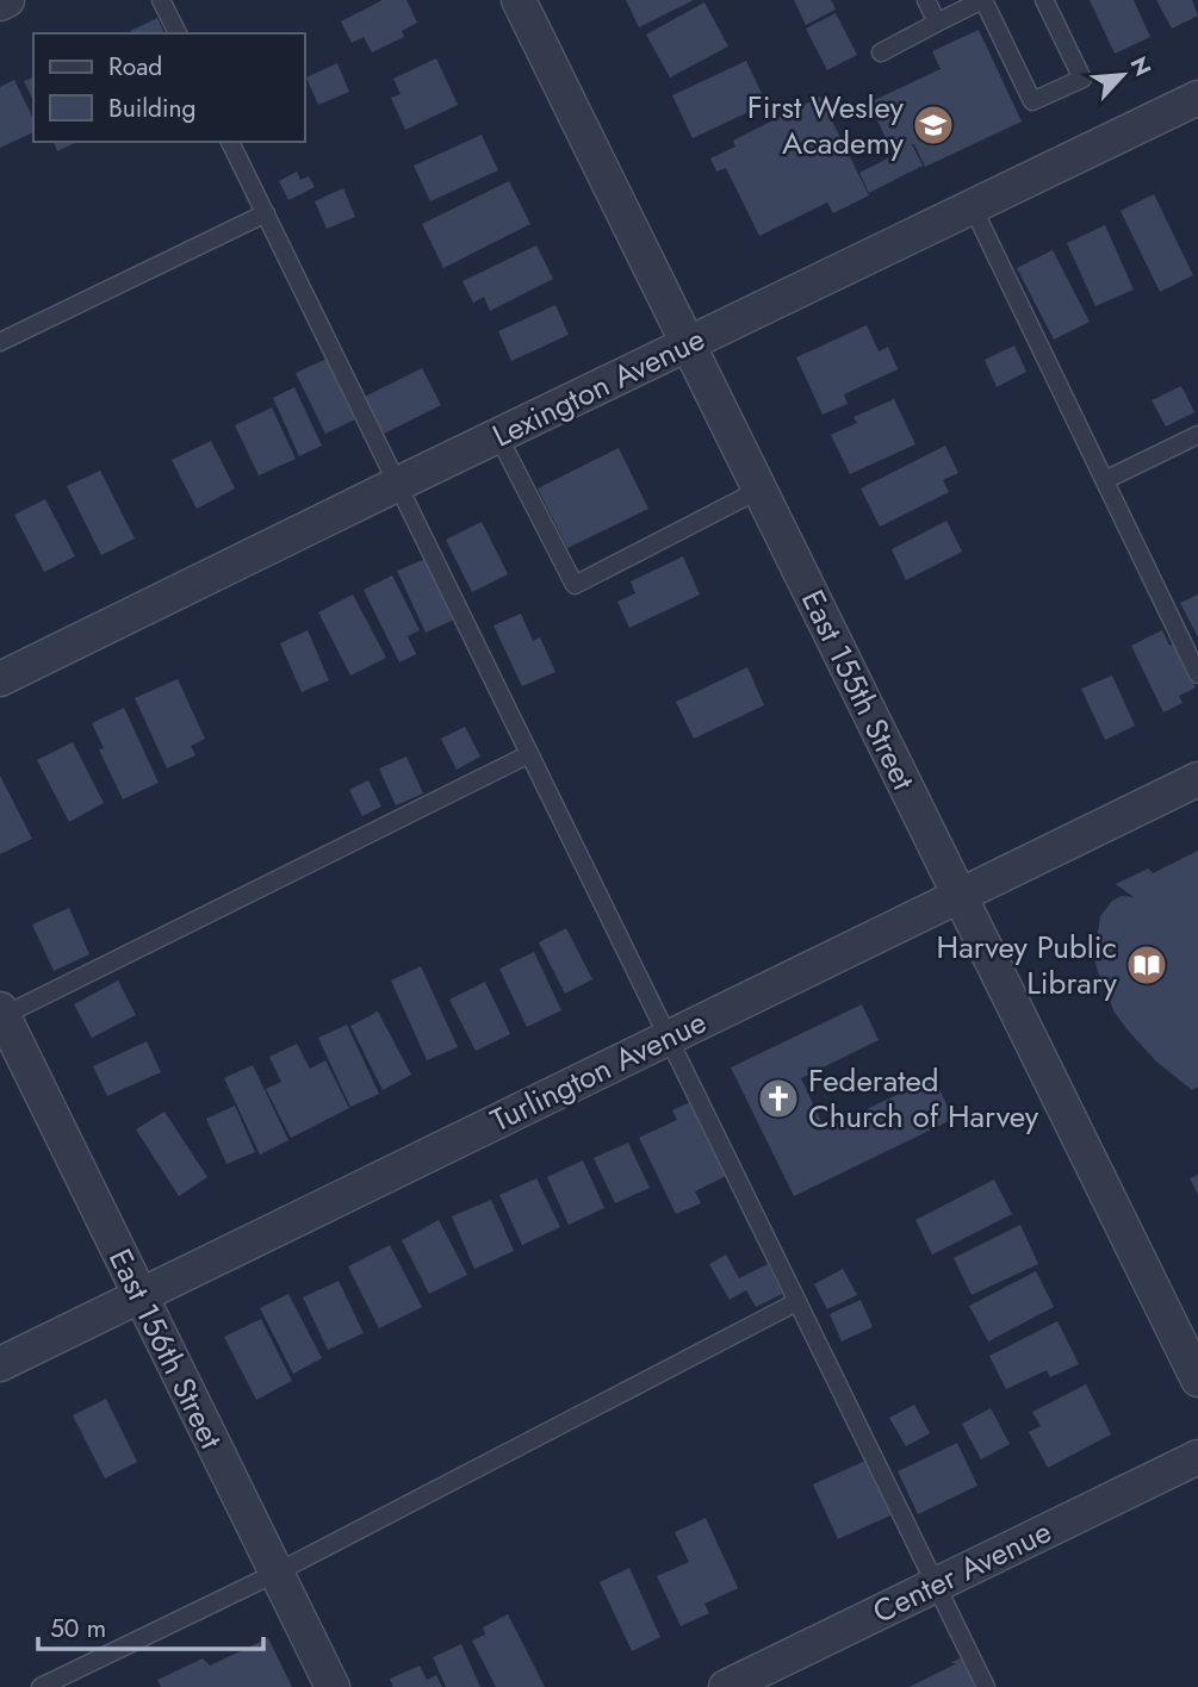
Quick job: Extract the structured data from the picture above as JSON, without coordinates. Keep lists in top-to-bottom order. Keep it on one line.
{"streets":{"street":["Lexington Avenue","East 155th Street","Turlington Avenue","East 156th Street","Center Avenue"]},"crossings":[["Lexington Avenue","East 155th Street"],["East 155th Street","Turlington Avenue"],["Turlington Avenue","East 156th Street"]],"places":{"school or university":["First Wesley Academy"],"library":["Harvey Public Library"],"church":["Federated Church of Harvey"]},"legend":["Road","Building"],"scale_bar":"50 m","north":"top right"}
